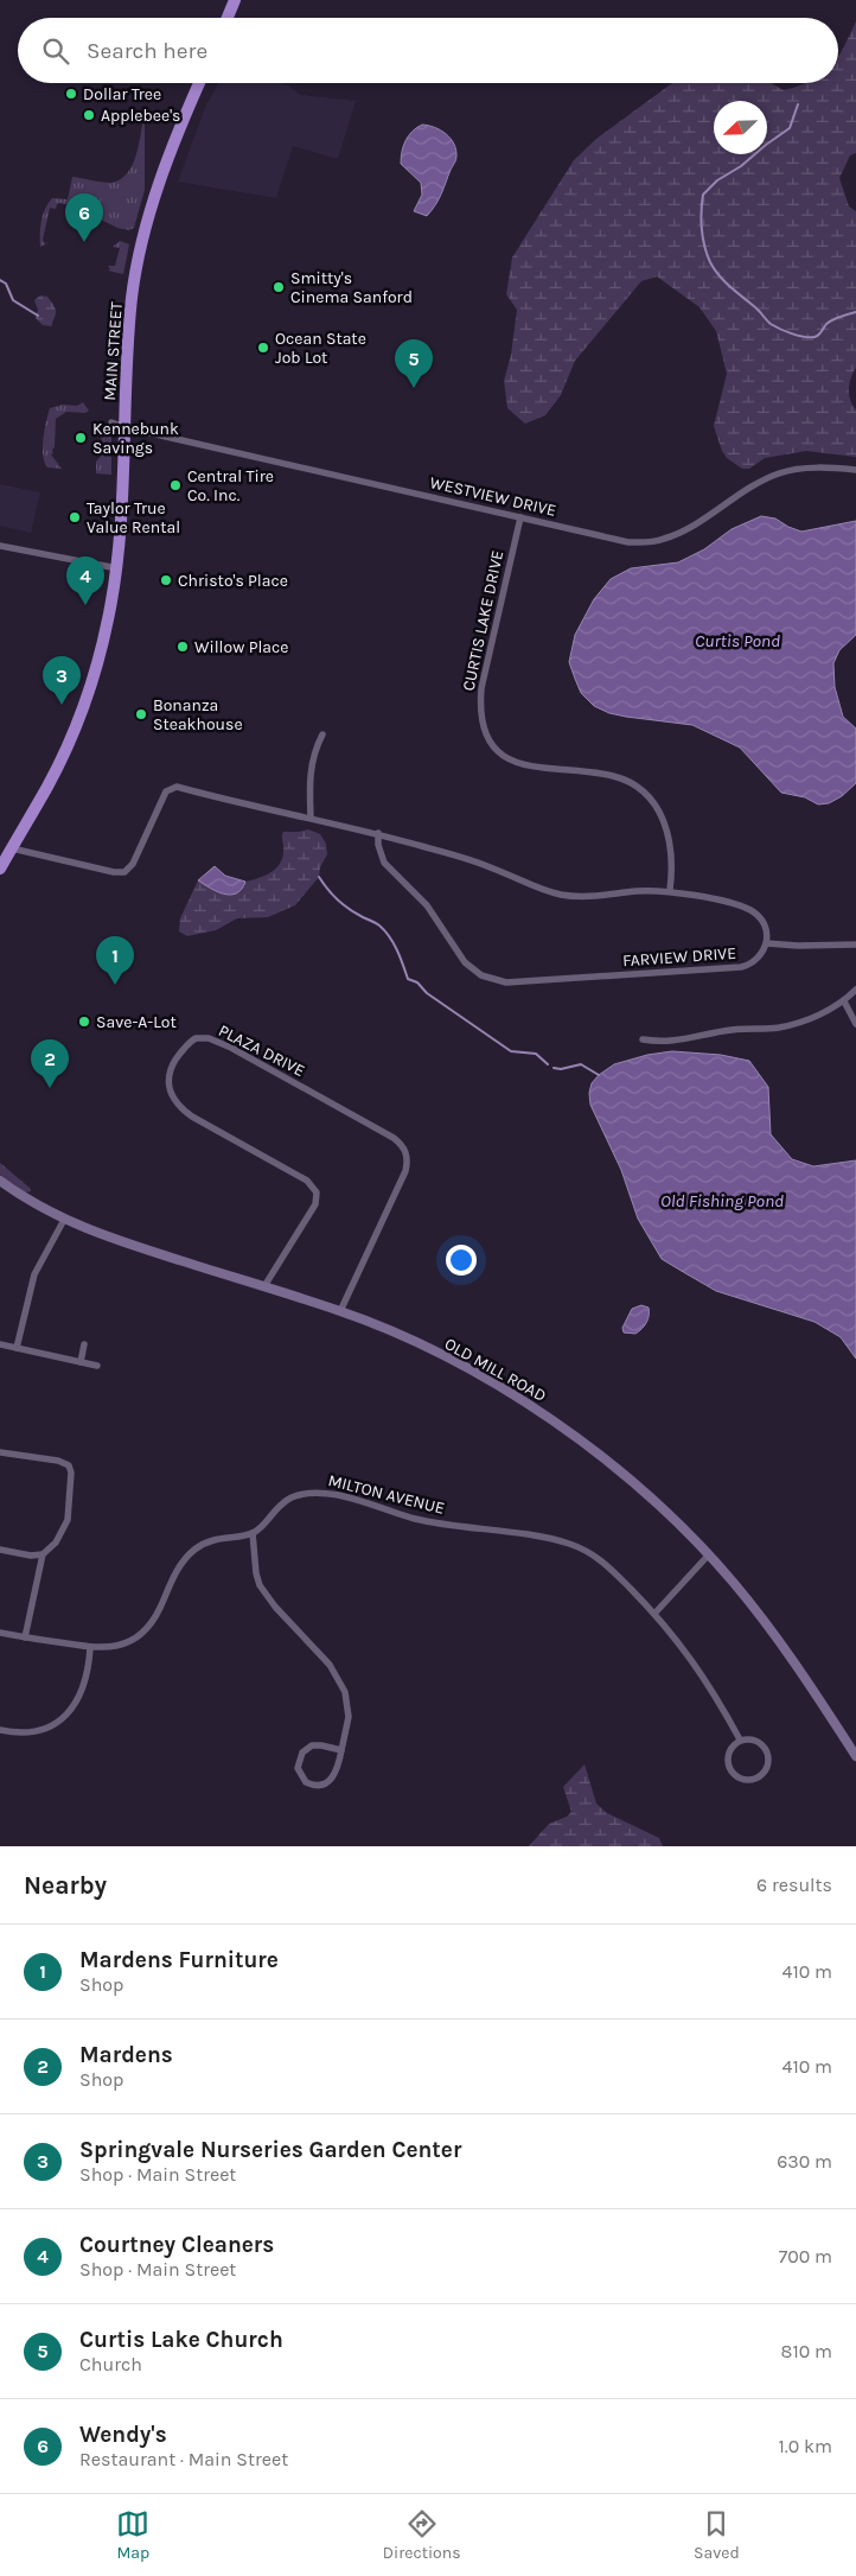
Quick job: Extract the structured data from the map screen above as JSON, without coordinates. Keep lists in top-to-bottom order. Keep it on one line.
{"streets":{"highway":["MAIN STREET"],"street":["WESTVIEW DRIVE","CURTIS LAKE DRIVE","FARVIEW DRIVE","PLAZA DRIVE","OLD MILL ROAD","MILTON AVENUE"]},"crossings":[["MAIN STREET","WESTVIEW DRIVE"],["WESTVIEW DRIVE","CURTIS LAKE DRIVE"],["PLAZA DRIVE","OLD MILL ROAD"]],"water":["Curtis Pond","Old Fishing Pond"],"places":["Dollar Tree","Applebee's","Smitty's Cinema Sanford","Ocean State Job Lot","Kennebunk Savings","Central Tire Co. Inc.","Taylor True Value Rental","Christo's Place","Willow Place","Bonanza Steakhouse","Save-A-Lot"],"north":"bottom left","page":{"search":"Search here","pins":["6","5","4","3","1","2"],"heading":["Nearby","6 results"],"list":[{"mark":"1","name":"Mardens Furniture","note":"Shop","value":"410 m"},{"mark":"2","name":"Mardens","note":"Shop","value":"410 m"},{"mark":"3","name":"Springvale Nurseries Garden Center","note":"Shop · Main Street","value":"630 m"},{"mark":"4","name":"Courtney Cleaners","note":"Shop · Main Street","value":"700 m"},{"mark":"5","name":"Curtis Lake Church","note":"Church","value":"810 m"},{"mark":"6","name":"Wendy's","note":"Restaurant · Main Street","value":"1.0 km"}],"nav":["Map","Directions","Saved"]}}
